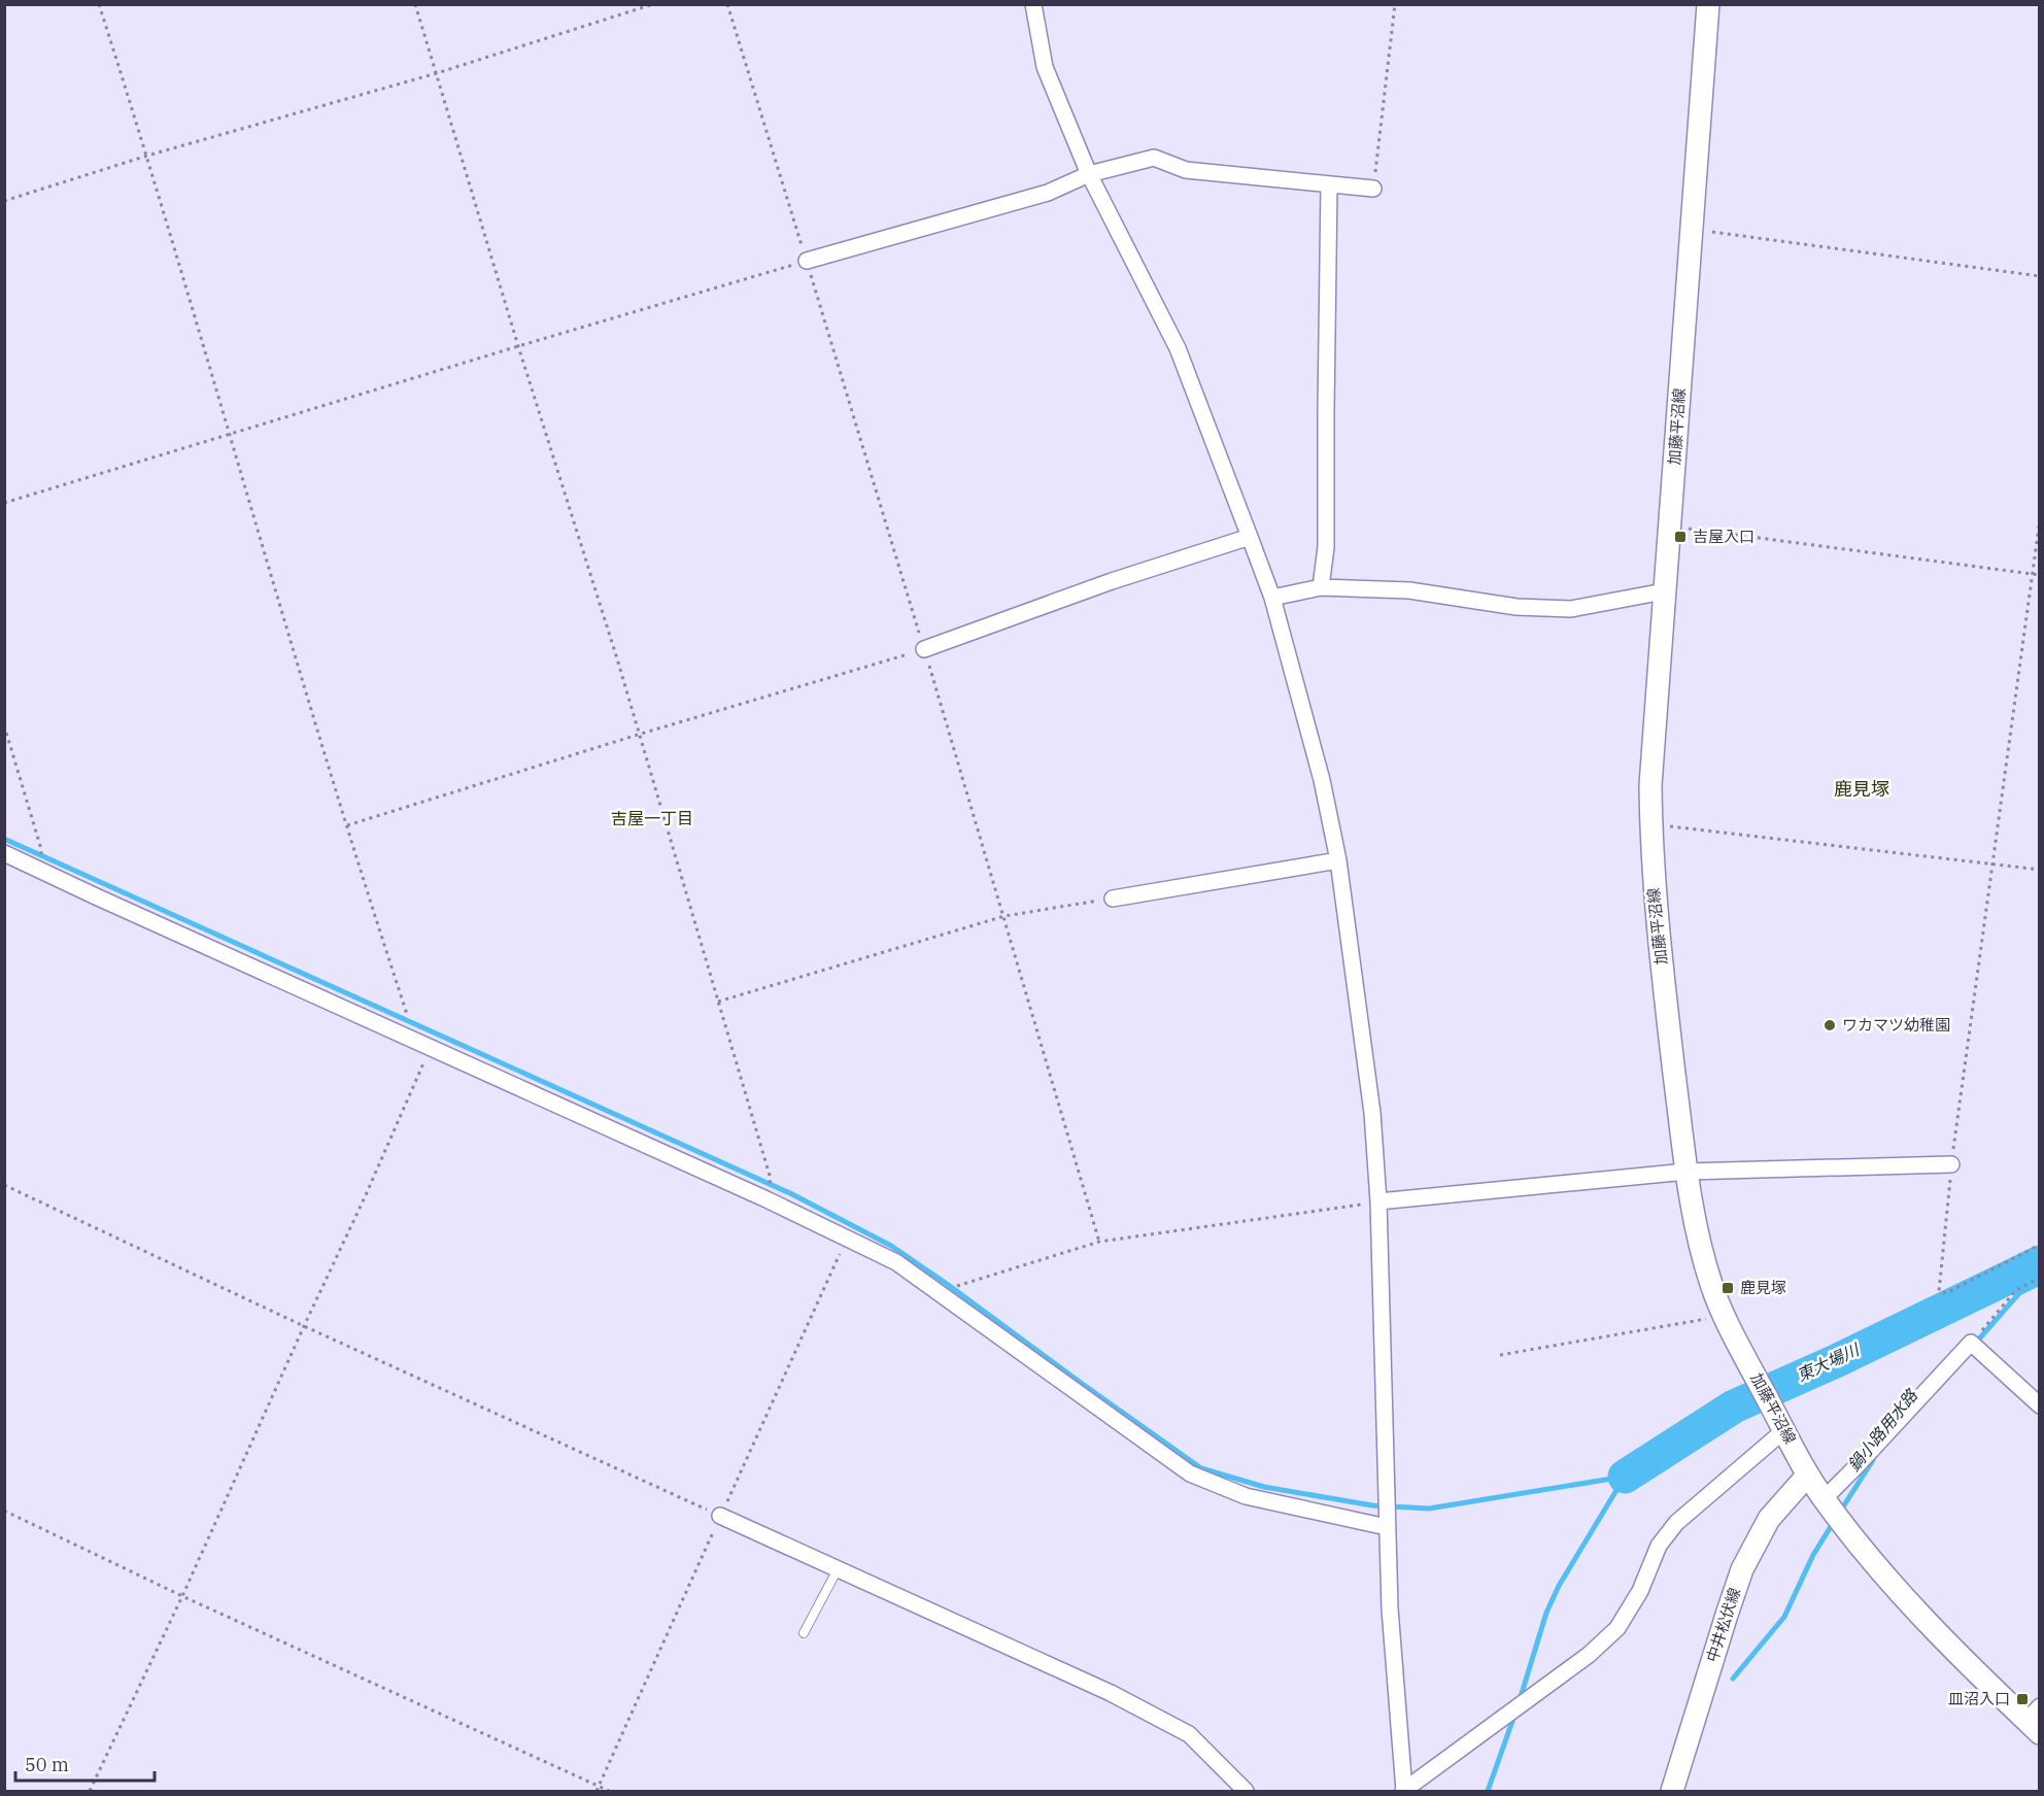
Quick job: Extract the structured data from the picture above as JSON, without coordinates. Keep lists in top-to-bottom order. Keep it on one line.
{"streets":{"main road":["加藤平沼線","中井松伏線"]},"crossings":[["加藤平沼線","中井松伏線"]],"districts":["鹿見塚","吉屋一丁目"],"water":["東大場川","鍋小路用水路"],"places":{"transit":["吉屋入口","鹿見塚","皿沼入口"],"other":["ワカマツ幼稚園"]},"scale_bar":"50 m"}
